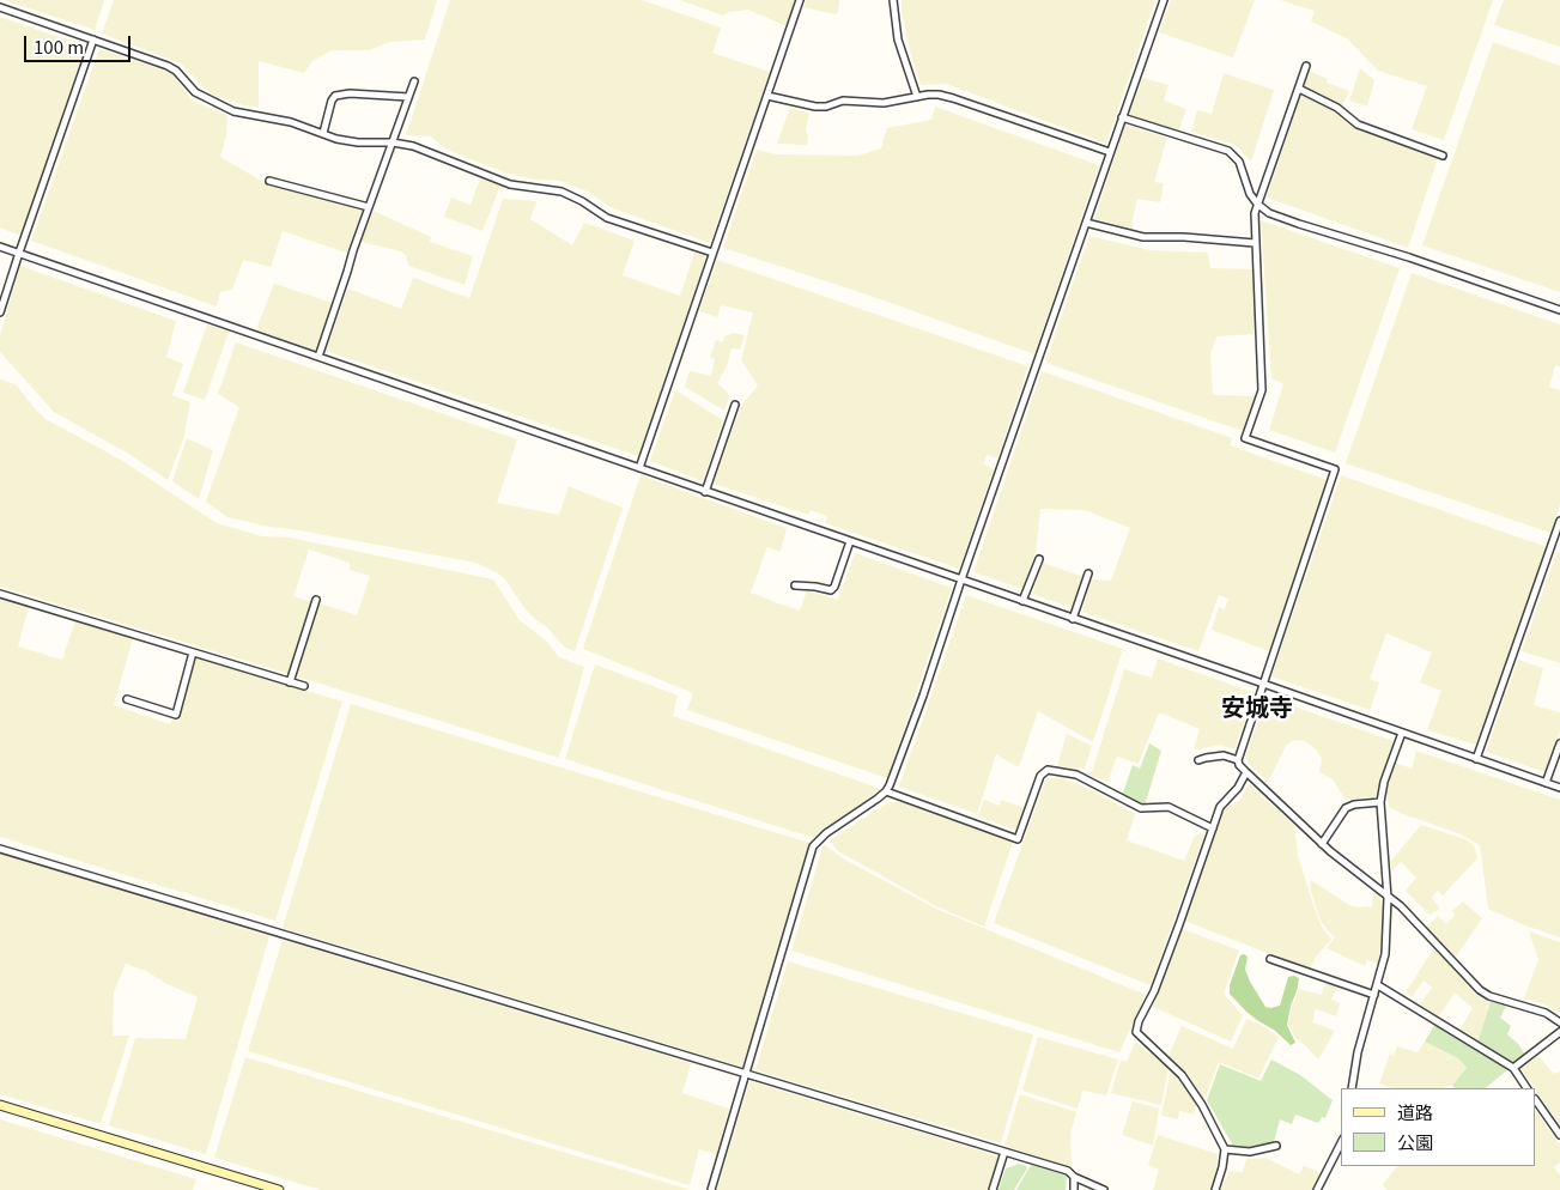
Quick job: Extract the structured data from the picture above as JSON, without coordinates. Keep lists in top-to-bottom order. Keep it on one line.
{"districts":["安城寺"],"legend":["道路","公園"],"scale_bar":"100 m"}
